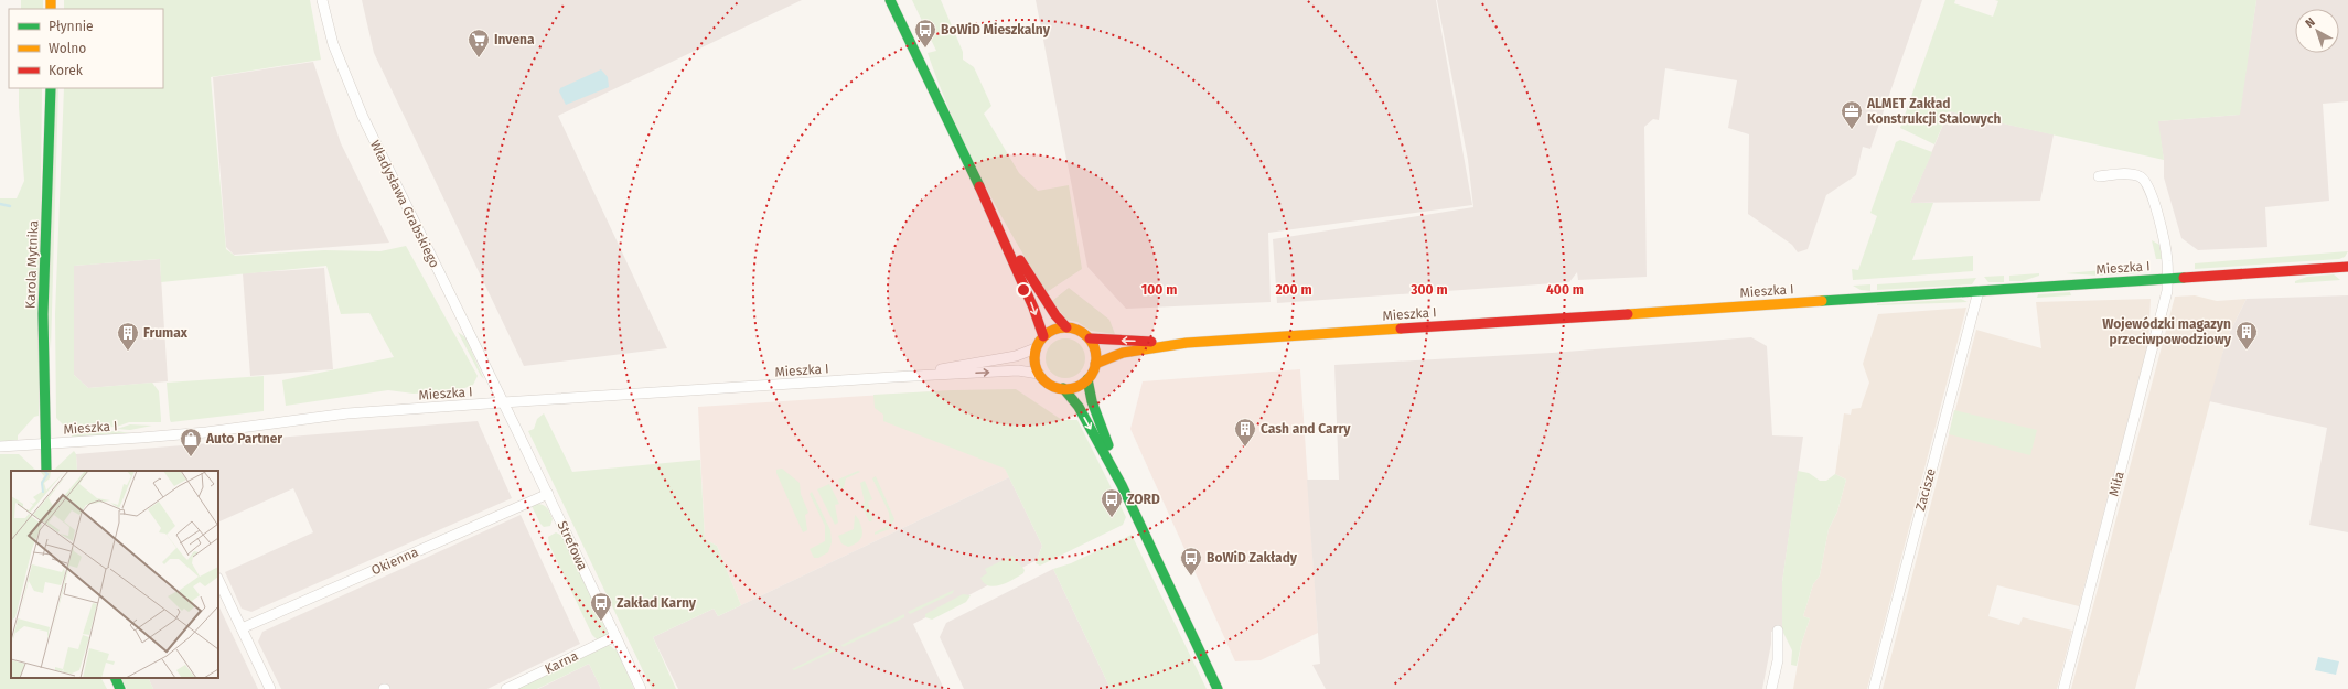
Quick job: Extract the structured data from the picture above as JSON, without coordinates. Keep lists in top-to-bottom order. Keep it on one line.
{"streets":{"street":["Władysława Grabskiego","Karola Mytnika","Mieszka I","Miła","Zacisze","Strefowa","Okienna","Karna"]},"crossings":[["Władysława Grabskiego","Mieszka I"],["Władysława Grabskiego","Strefowa"],["Karola Mytnika","Mieszka I"],["Mieszka I","Miła"],["Mieszka I","Zacisze"],["Mieszka I","Strefowa"],["Strefowa","Okienna"],["Strefowa","Karna"]],"places":{"bus stop":["BoWiD Mieszkalny","ZORD","BoWiD Zakłady","Zakład Karny"],"supermarket":["Invena"],"office":["ALMET Zakład Konstrukcji Stalowych"],"building":["Wojewódzki magazyn przeciwpowodziowy","Frumax","Cash and Carry"],"shop":["Auto Partner"]},"legend":["Płynnie","Wolno","Korek"],"north":"top left","rings":["100 m","200 m","300 m","400 m"]}
